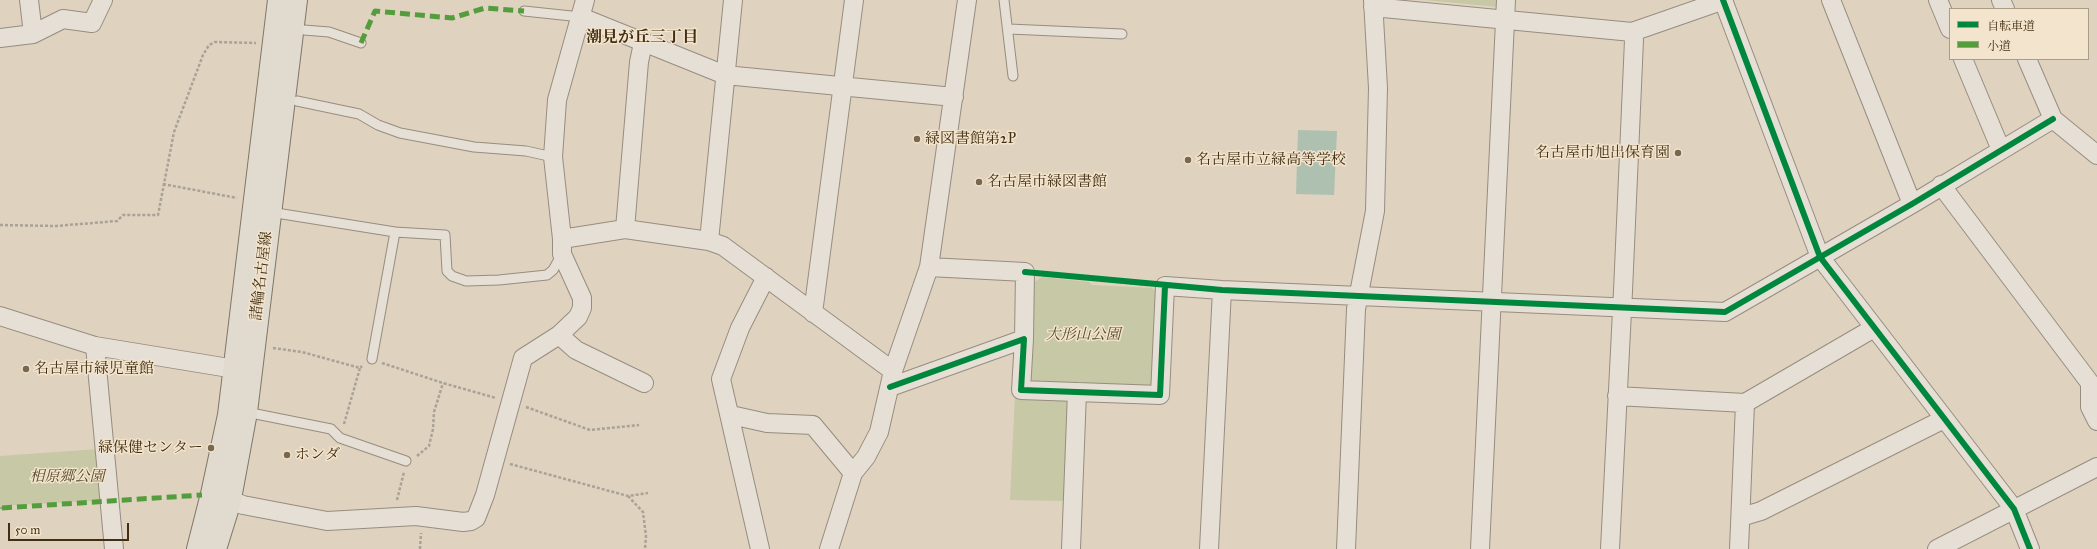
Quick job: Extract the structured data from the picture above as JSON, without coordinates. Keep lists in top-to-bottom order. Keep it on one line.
{"streets":{"main road":["諸輪名古屋線"]},"districts":["潮見が丘三丁目"],"parks":["大形山公園","相原郷公園"],"places":["緑図書館第2P","名古屋市旭出保育園","名古屋市立緑高等学校","名古屋市緑図書館","名古屋市緑児童館","緑保健センター","ホンダ"],"legend":["自転車道","小道"],"scale_bar":"50 m"}
